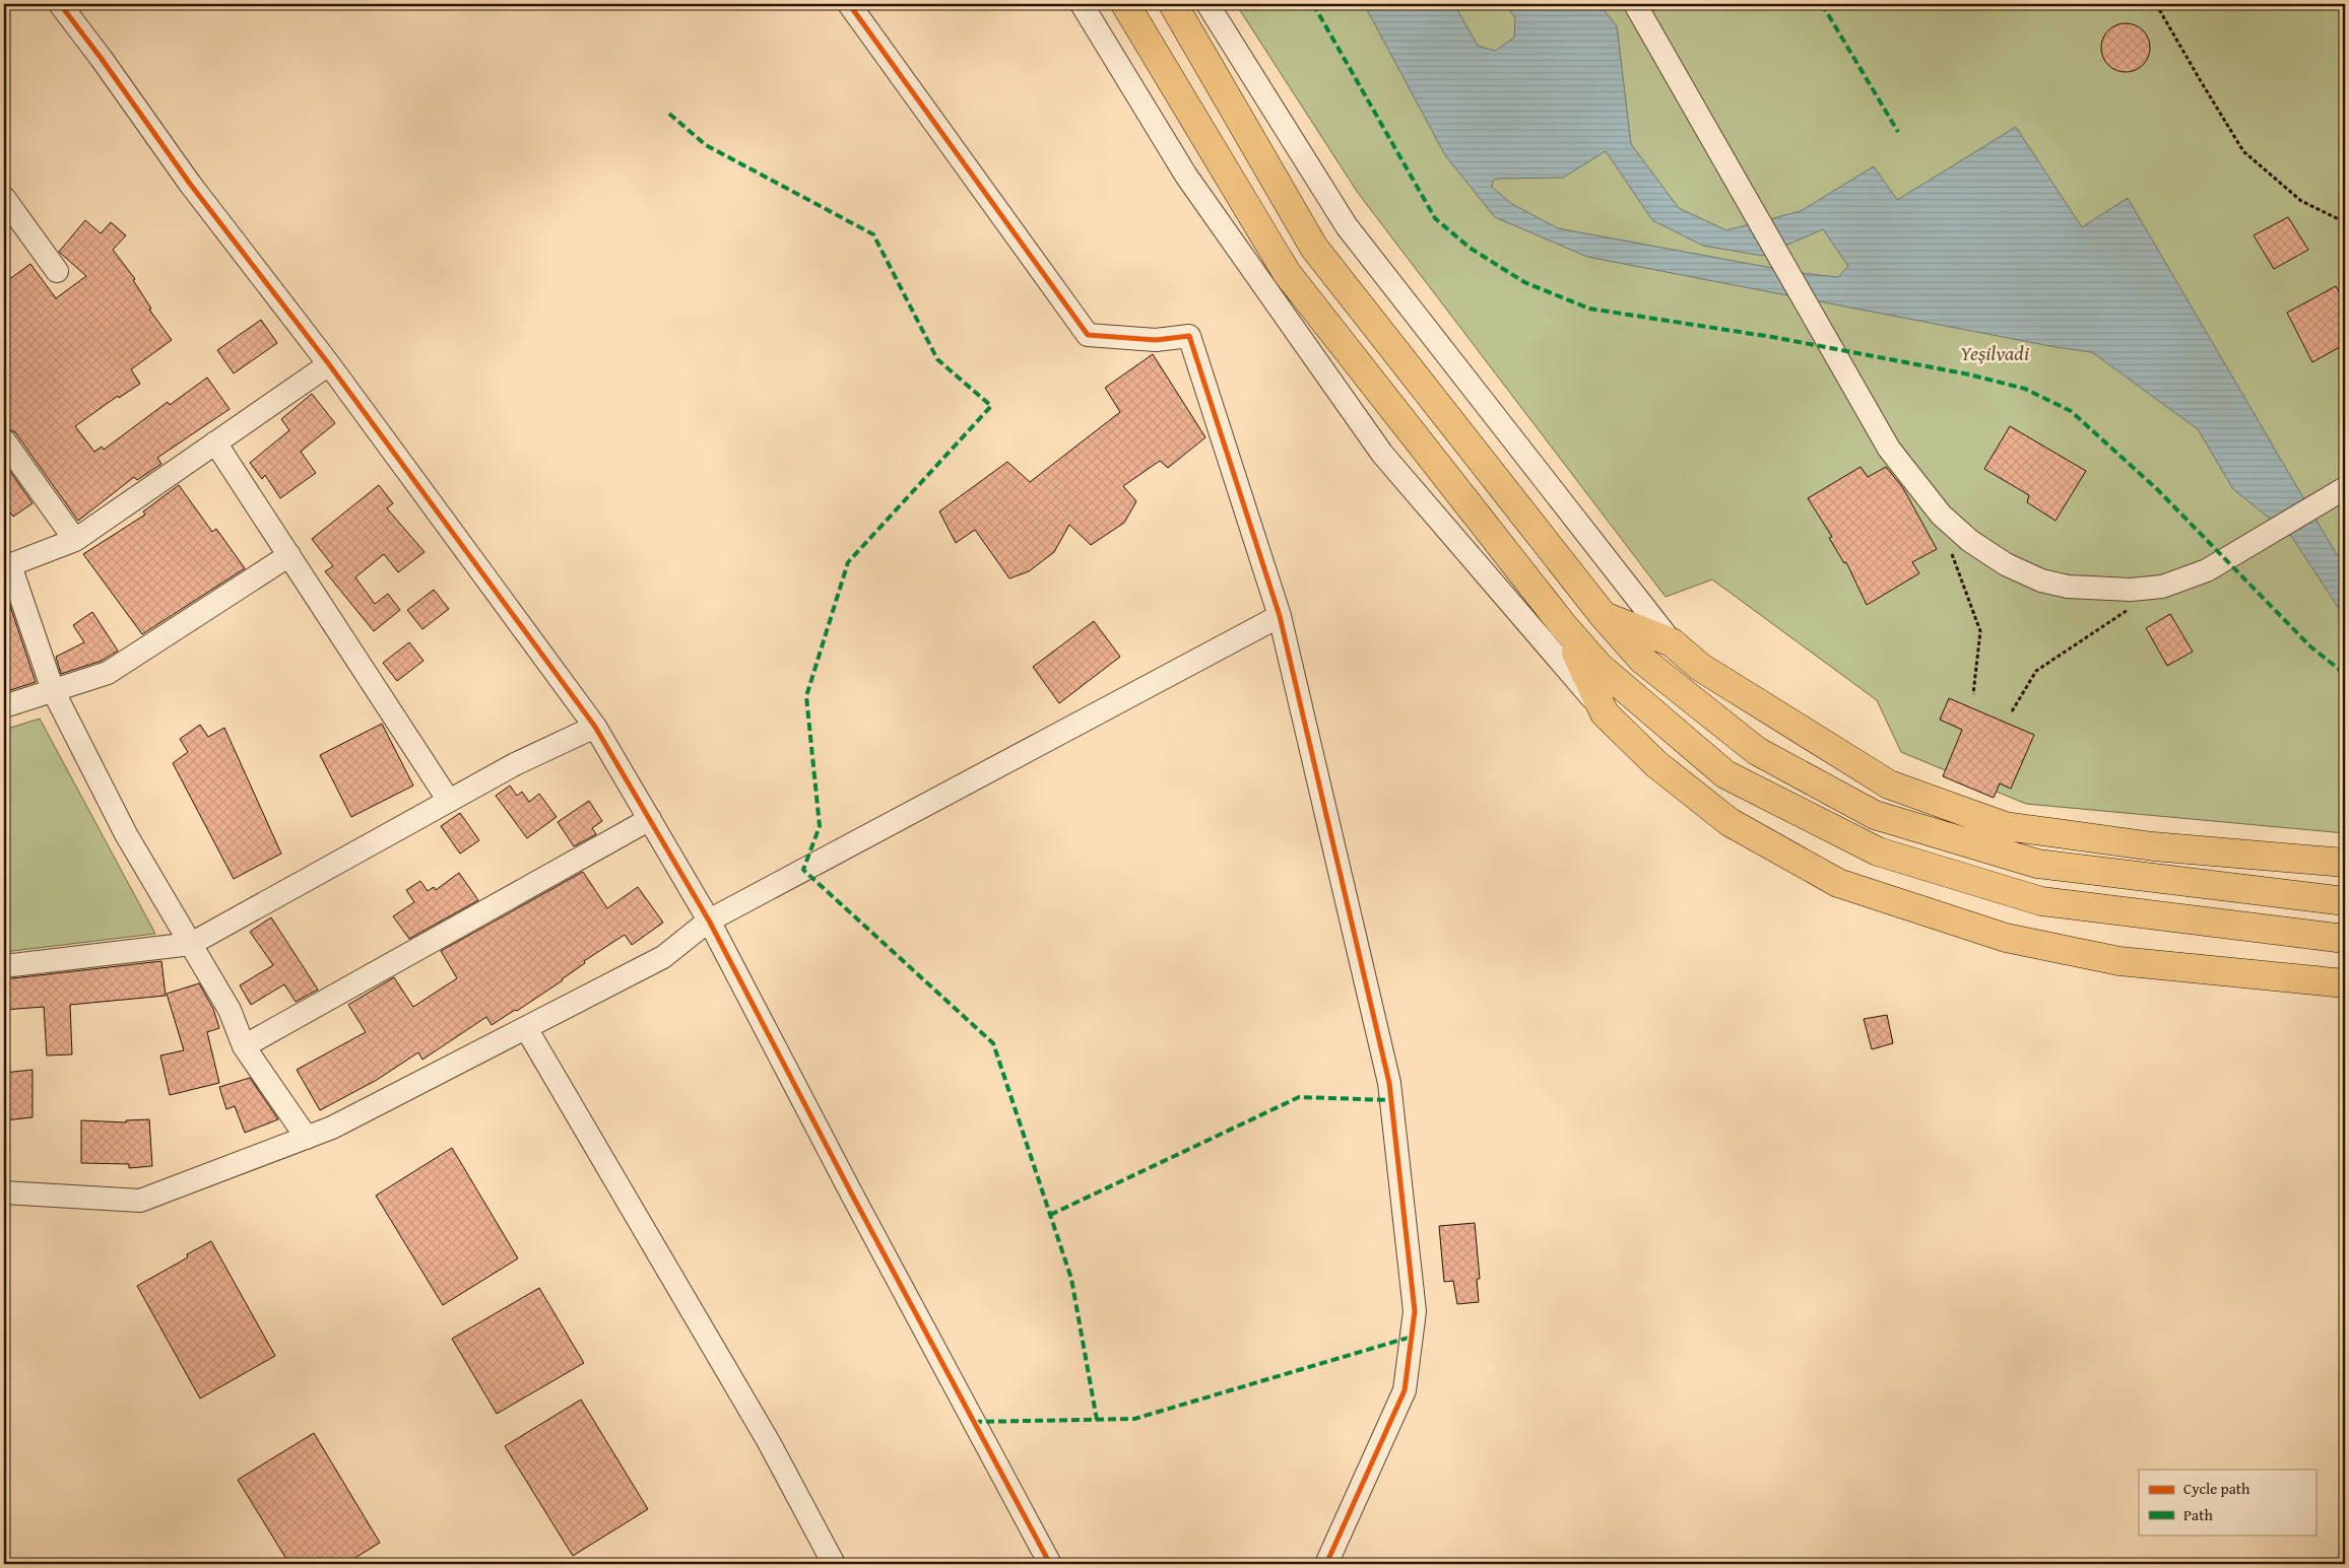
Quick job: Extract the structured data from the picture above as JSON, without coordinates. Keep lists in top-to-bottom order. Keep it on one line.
{"parks":["Yeşilvadi"],"legend":["Cycle path","Path"]}
